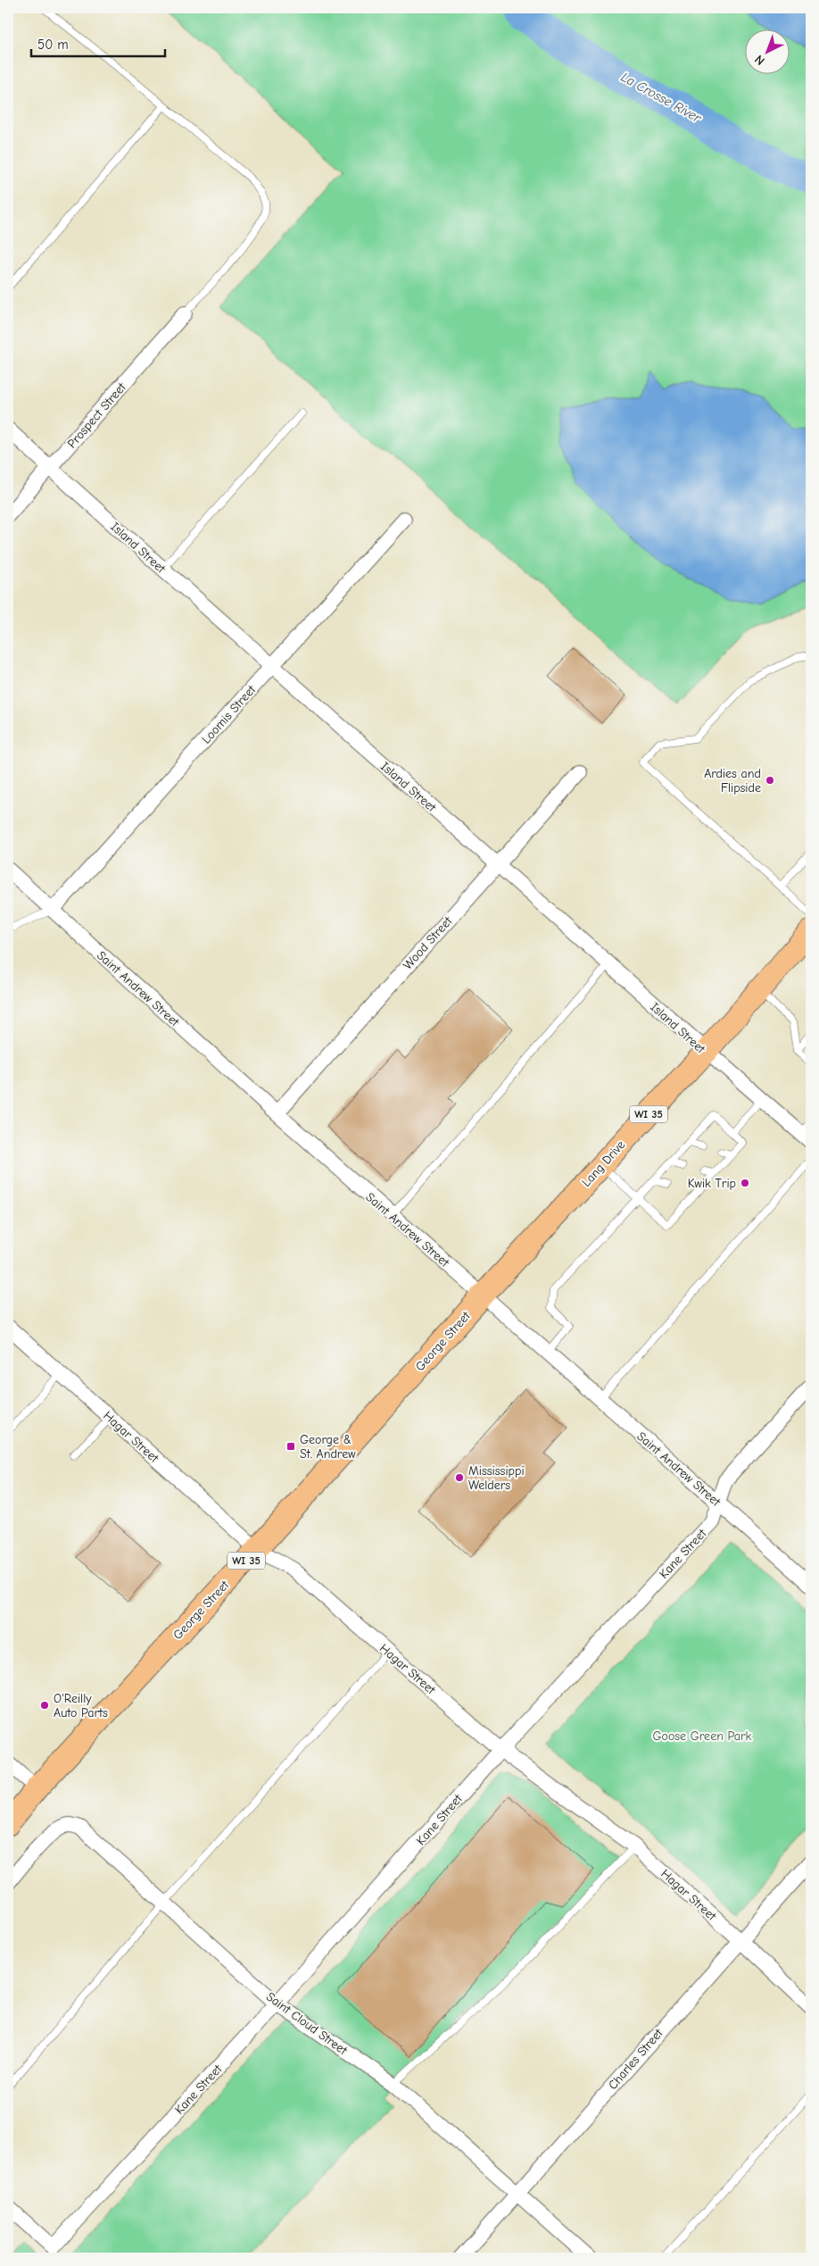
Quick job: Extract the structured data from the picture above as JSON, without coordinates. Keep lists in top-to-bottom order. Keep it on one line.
{"streets":{"main road":["WI 35","Lang Drive","George Street"],"street":["Prospect Street","Island Street","Loomis Street","Wood Street","Saint Andrew Street","Hagar Street","Kane Street","Saint Cloud Street","Charles Street"]},"crossings":[["Prospect Street","Island Street"],["Island Street","Loomis Street"],["Island Street","Wood Street"],["Island Street","Lang Drive"],["Loomis Street","Saint Andrew Street"],["Wood Street","Saint Andrew Street"],["Saint Andrew Street","Lang Drive"],["Saint Andrew Street","George Street"],["Saint Andrew Street","Kane Street"],["Lang Drive","George Street"],["George Street","Hagar Street"],["Hagar Street","Kane Street"],["Hagar Street","Charles Street"],["Kane Street","Saint Cloud Street"],["Saint Cloud Street","Charles Street"]],"water":["La Crosse River"],"parks":["Goose Green Park"],"places":{"other":["Ardies and Flipside","Kwik Trip","Mississippi Welders","O'Reilly Auto Parts"],"transit":["George & St. Andrew"]},"scale_bar":"50 m","north":"bottom left"}
